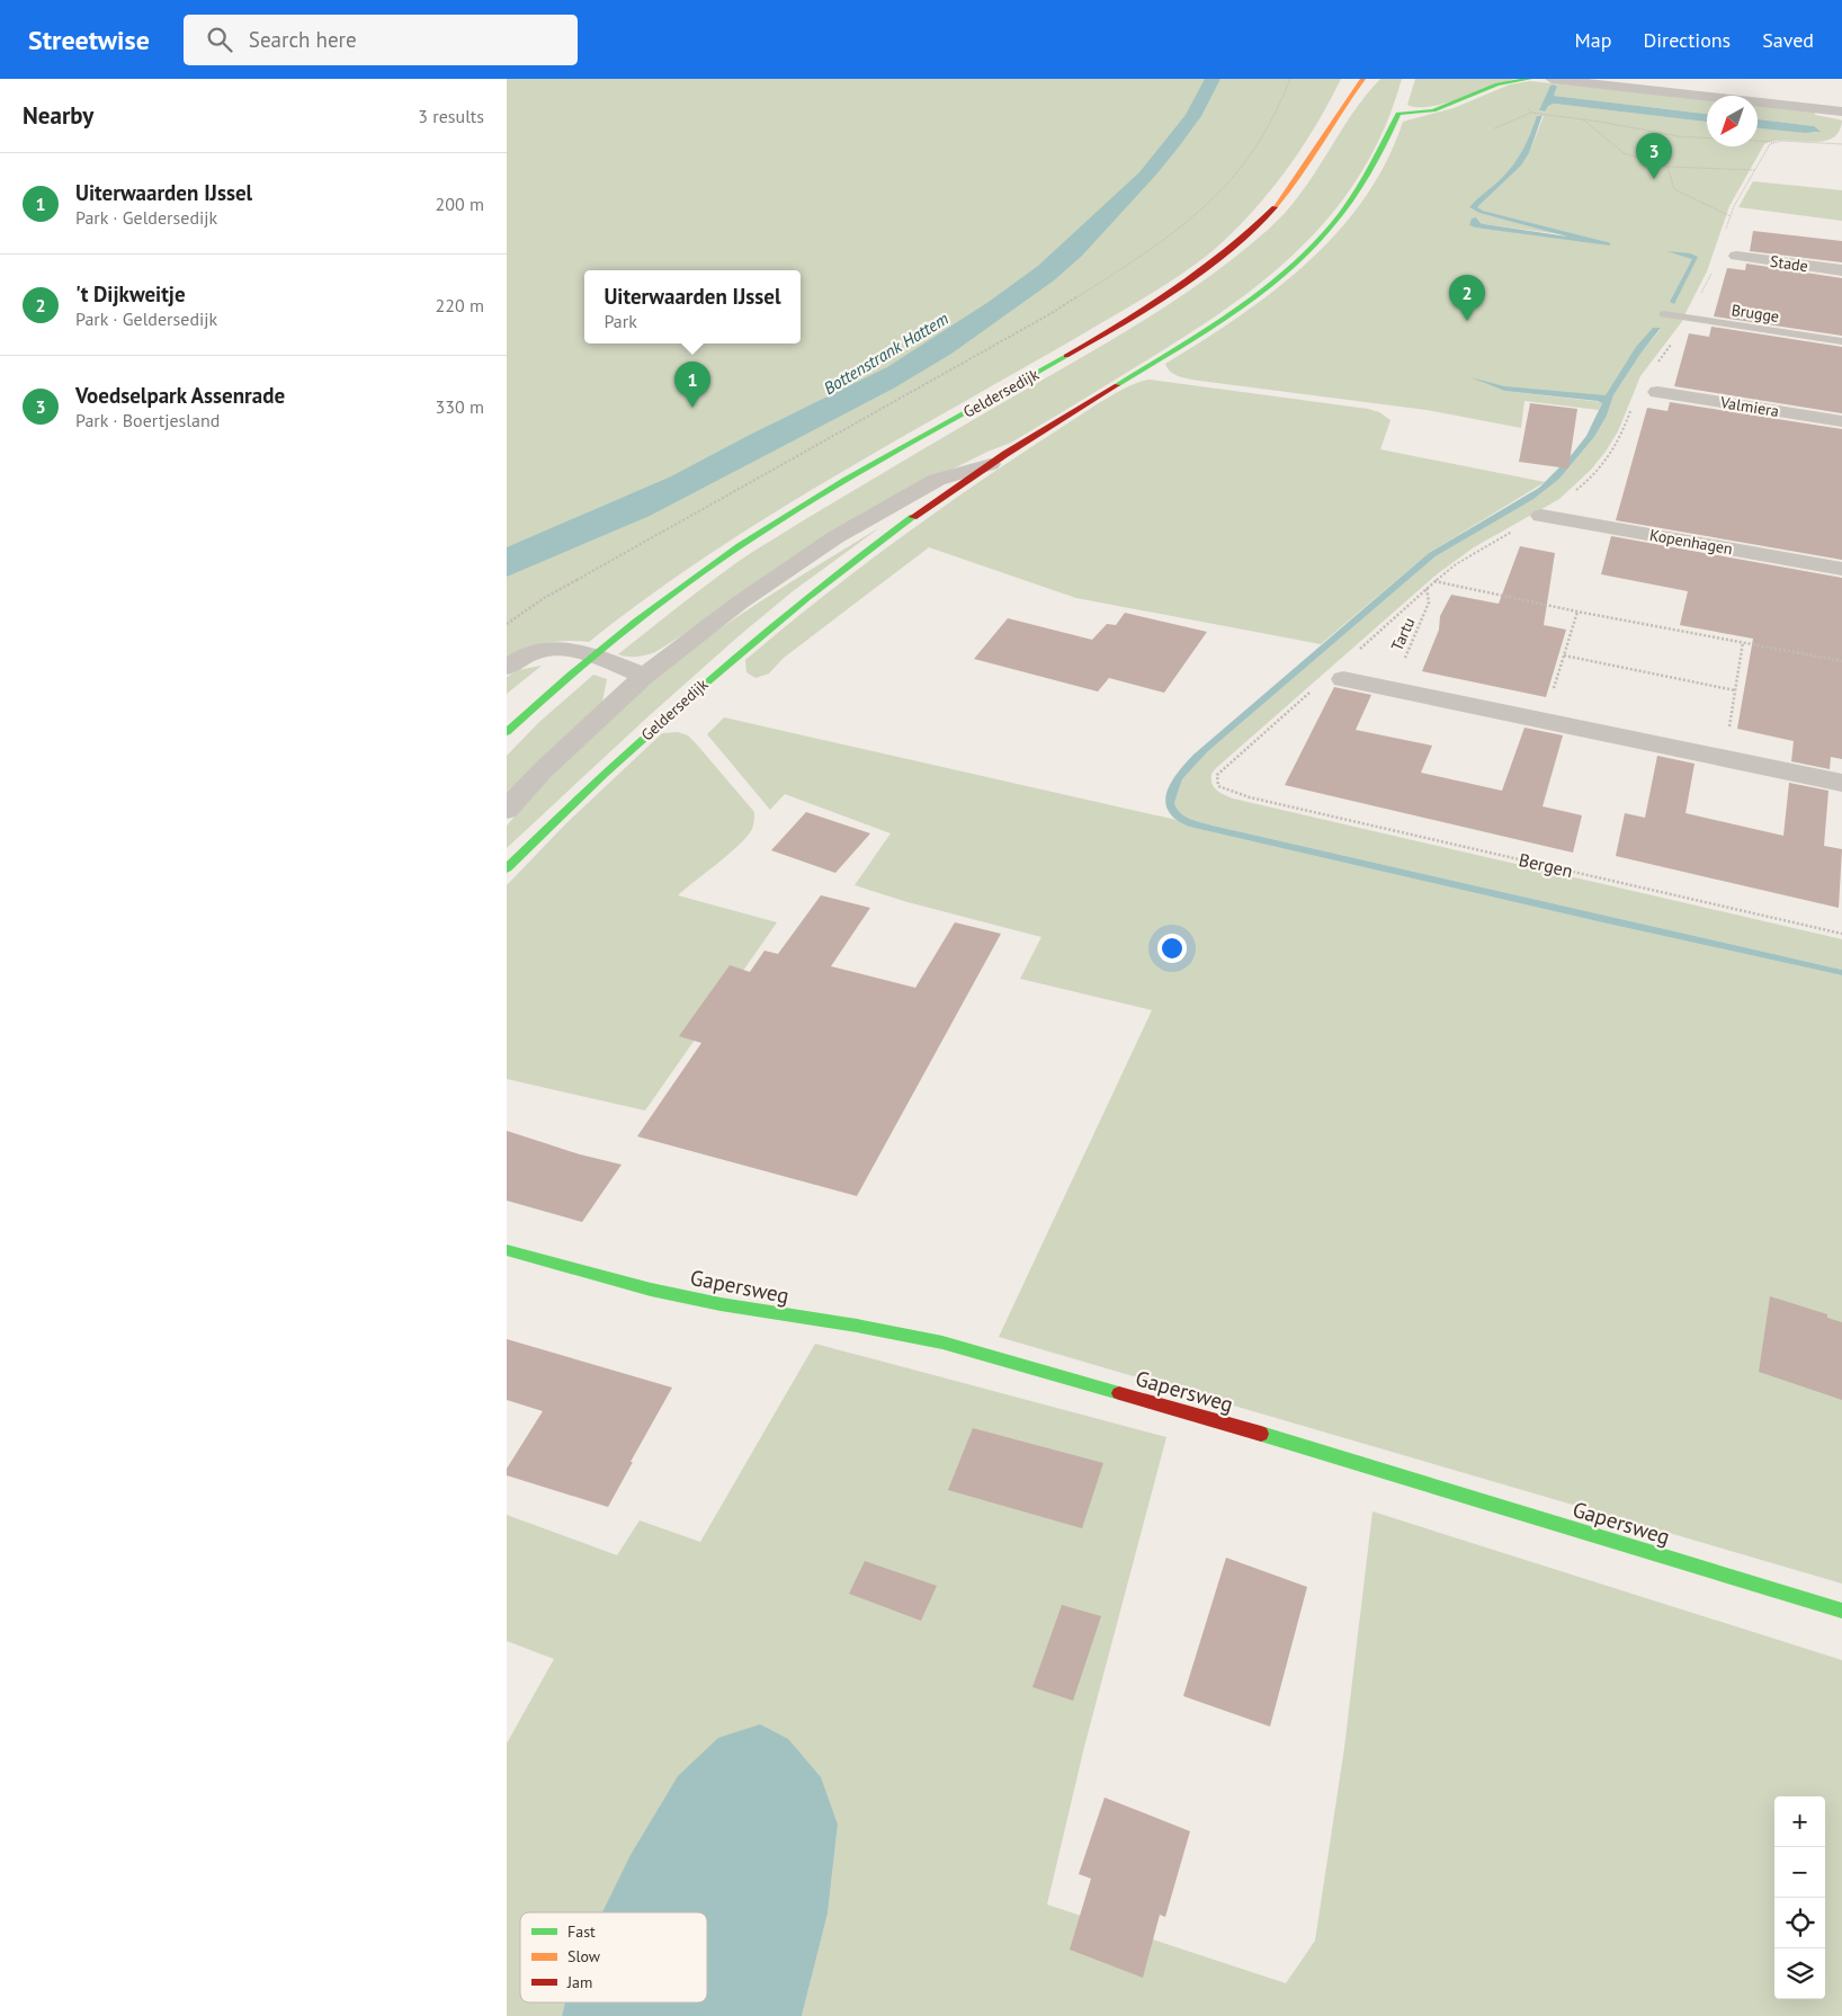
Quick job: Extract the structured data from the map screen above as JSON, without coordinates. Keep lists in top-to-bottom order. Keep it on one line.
{"streets":{"street":["Stade","Geldersedijk","Valmiera","Kopenhagen","Gapersweg"],"lane":["Brugge"],"path":["Tartu","Bergen"]},"water":["Bottenstrank Hattem"],"legend":["Fast","Slow","Jam"],"north":"bottom left","page":{"header":"Streetwise","search":"Search here","nav":["Map","Directions","Saved"],"heading":["Nearby","3 results"],"pins":["3","2","1"],"list":[{"mark":"1","name":"Uiterwaarden IJssel","note":"Park · Geldersedijk","value":"200 m"},{"mark":"2","name":"'t Dijkweitje","note":"Park · Geldersedijk","value":"220 m"},{"mark":"3","name":"Voedselpark Assenrade","note":"Park · Boertjesland","value":"330 m"}],"popup":["Uiterwaarden IJssel","Park"],"map_buttons":["+","−"]}}
